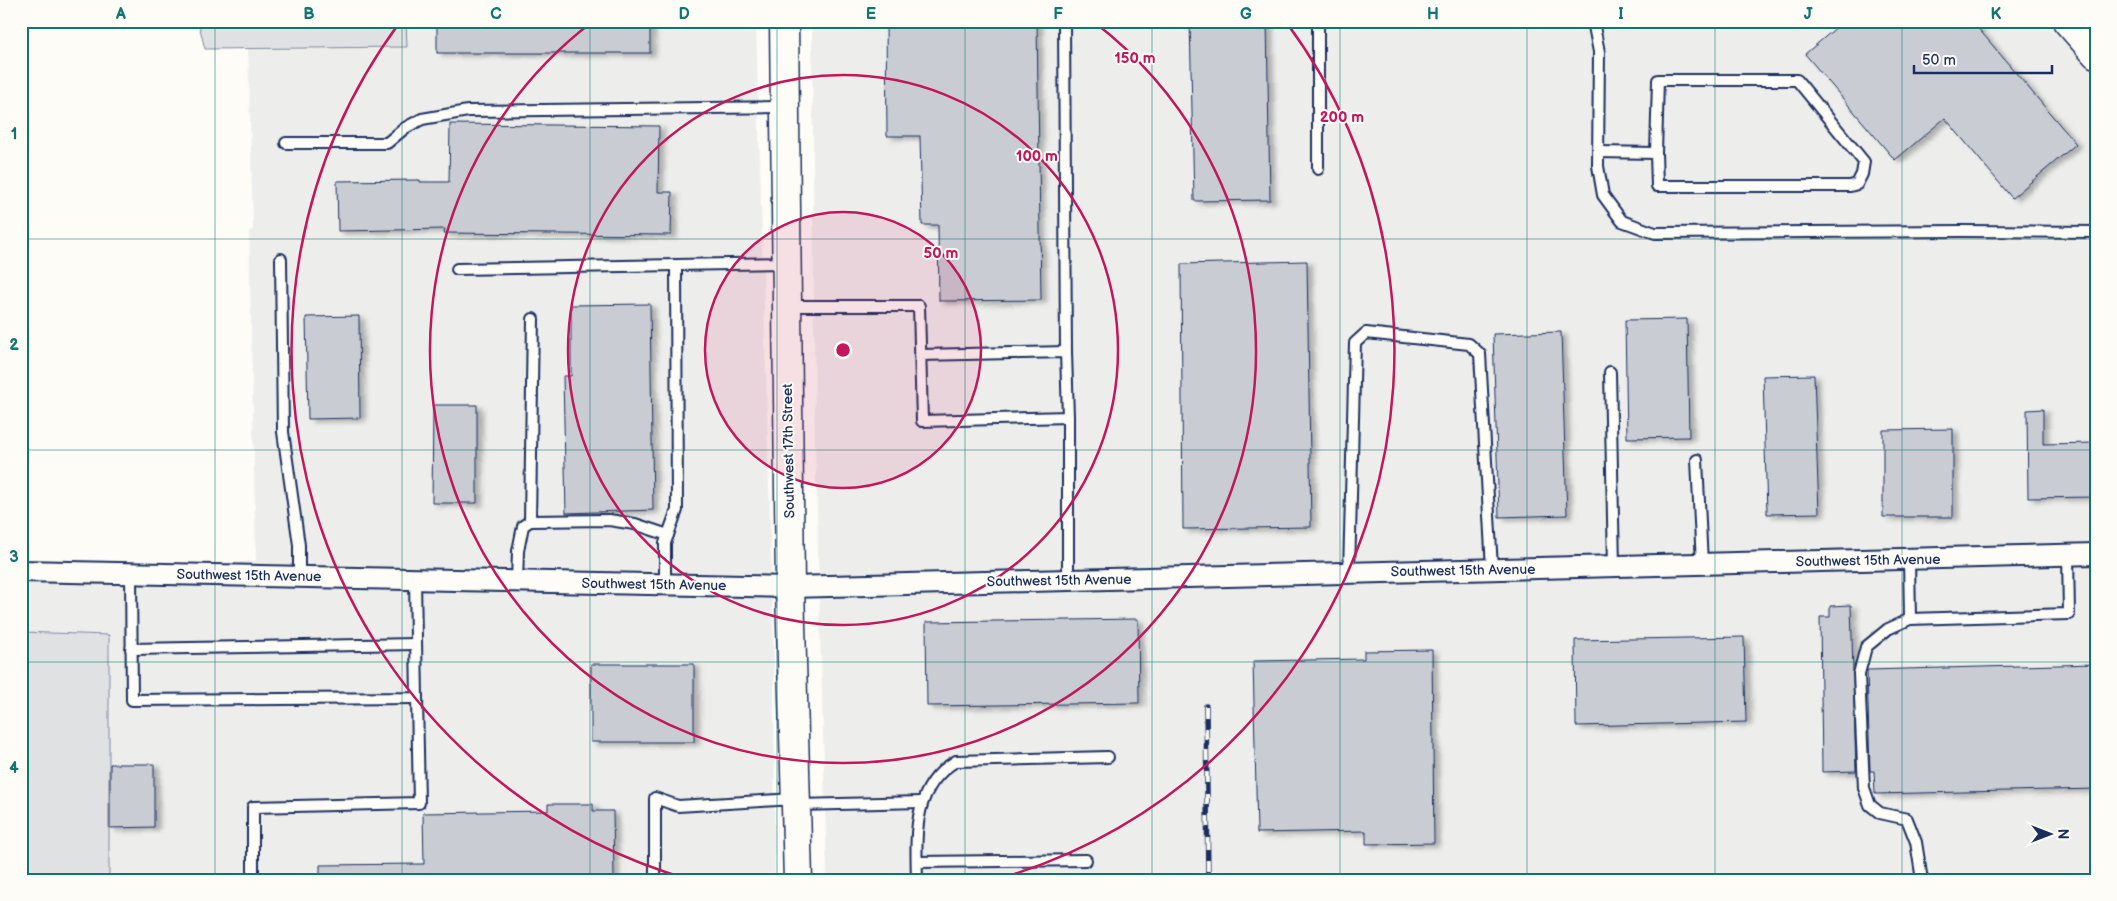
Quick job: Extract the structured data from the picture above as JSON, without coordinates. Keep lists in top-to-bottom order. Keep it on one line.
{"streets":{"main road":["Southwest 17th Street"],"street":["Southwest 15th Avenue"]},"crossings":[["Southwest 17th Street","Southwest 15th Avenue"]],"scale_bar":"50 m","north":"right","grid":{"columns":["A","B","C","D","E","F","G","H","I","J","K"],"rows":["1","2","3","4"]},"rings":["150 m","200 m","100 m","50 m"]}
